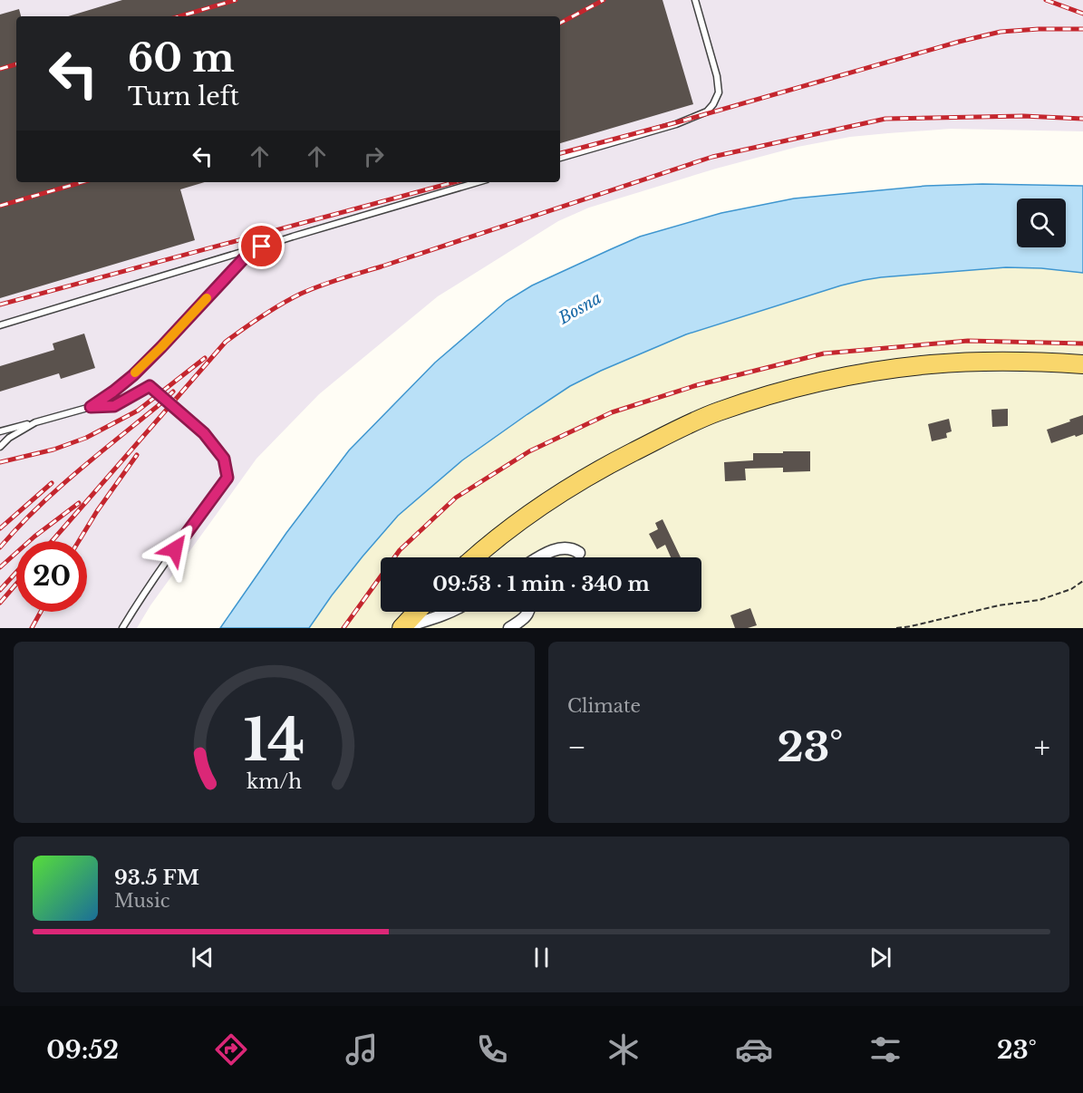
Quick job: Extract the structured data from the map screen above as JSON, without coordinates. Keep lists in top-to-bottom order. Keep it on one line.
{"water":["Bosna"],"page":{"turn":["60 m","Turn left"],"limit":"20","trip":"09:53 · 1 min · 340 m","tile":"Climate","heat":["−","23°","+"],"song":["93.5 FM","Music"],"tabs":["09:52","23°"],"gauge":["14","km/h"]}}
